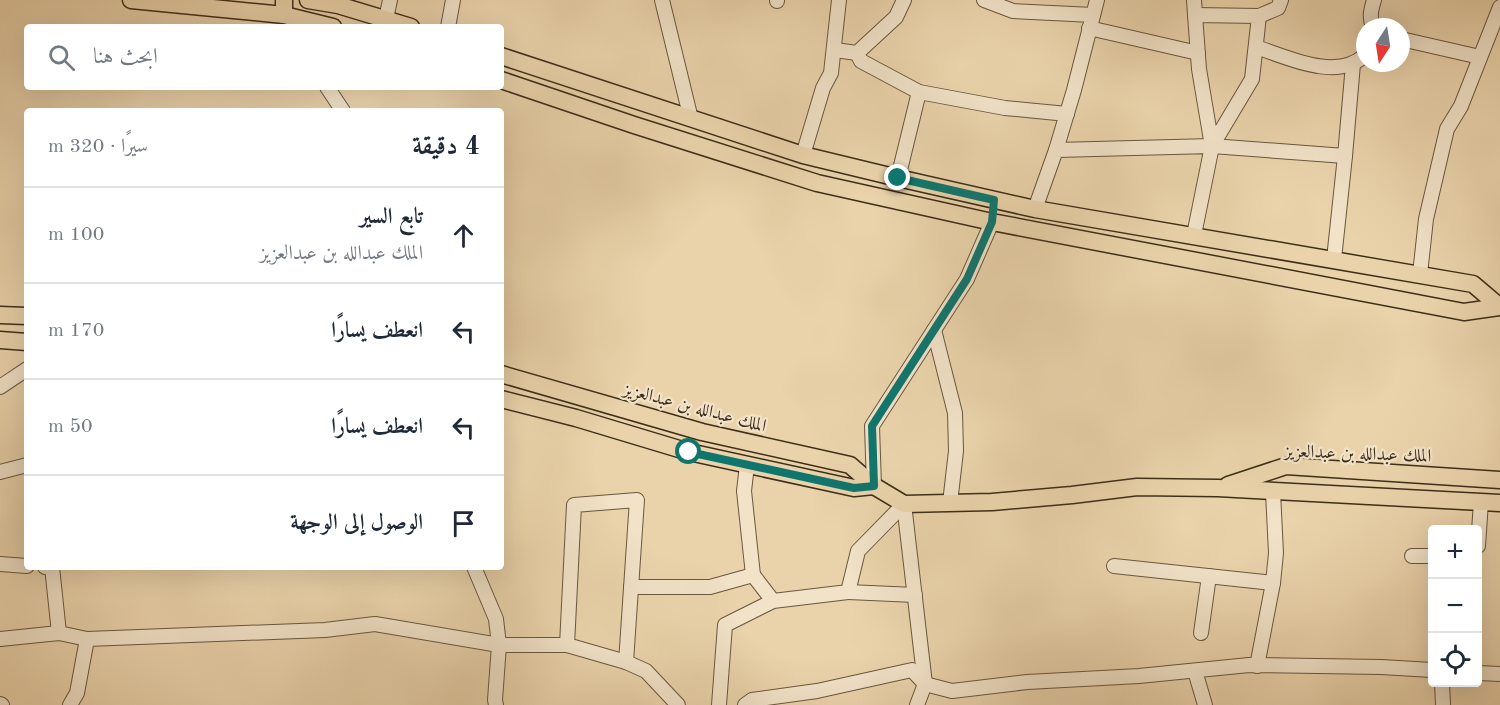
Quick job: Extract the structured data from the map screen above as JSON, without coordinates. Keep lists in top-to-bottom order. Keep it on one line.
{"streets":{"main road":["الملك عبدالله بن عبدالعزيز"]},"north":"bottom","page":{"search":"ابحث هنا","heading":["4 دقيقة","سيرًا · 320 m"],"list":[["تابع السير","الملك عبدالله بن عبدالعزيز","100 m"],["انعطف يسارًا","170 m"],["انعطف يسارًا","50 m"],"الوصول إلى الوجهة"],"map_buttons":["+","−"]}}
